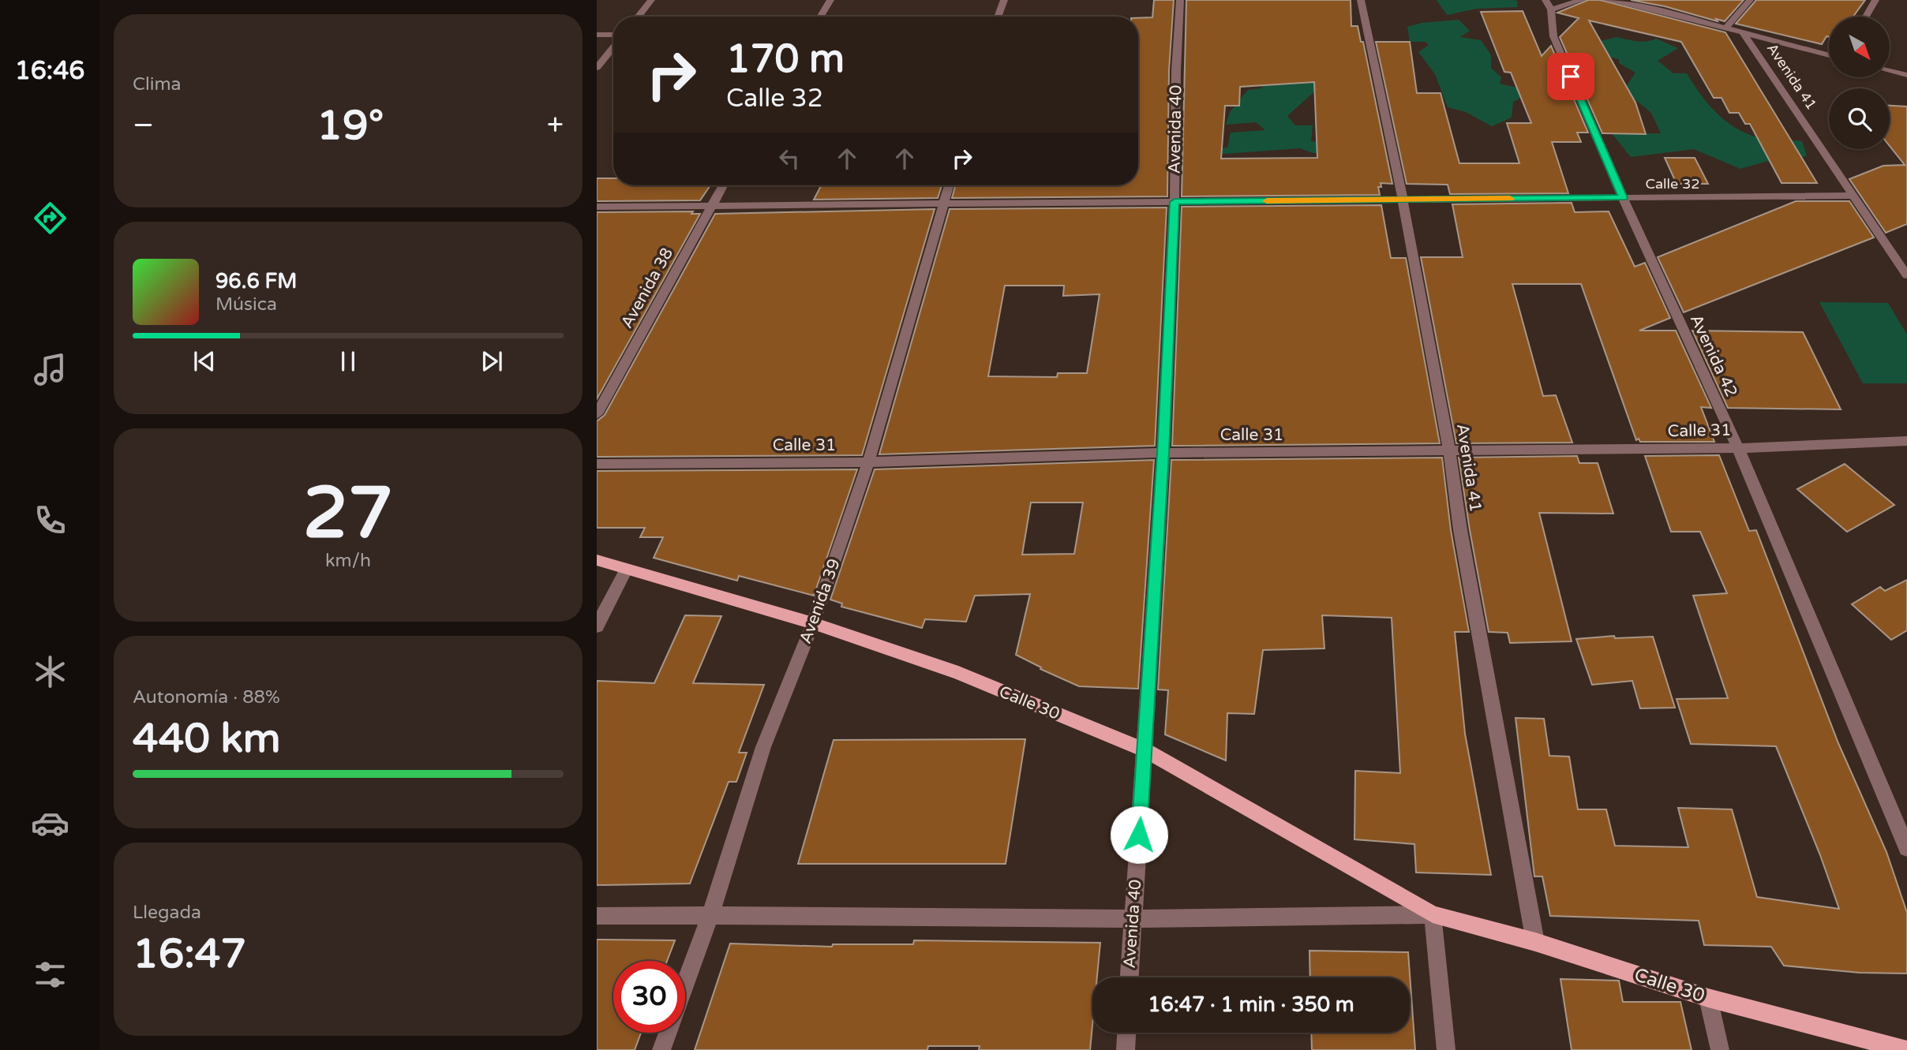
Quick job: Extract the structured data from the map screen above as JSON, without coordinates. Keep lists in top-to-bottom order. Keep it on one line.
{"streets":{"main road":["Calle 30"],"street":["Avenida 41","Avenida 40","Calle 32","Avenida 38","Avenida 42","Calle 31","Avenida 39"]},"crossings":[["Avenida 41","Calle 32"],["Avenida 41","Calle 31"],["Avenida 41","Calle 30"],["Avenida 40","Calle 32"],["Avenida 40","Calle 31"],["Avenida 40","Calle 30"],["Calle 32","Avenida 38"],["Calle 32","Avenida 42"],["Calle 32","Avenida 39"],["Avenida 42","Calle 31"],["Calle 31","Avenida 39"],["Avenida 39","Calle 30"]],"north":"bottom right","page":{"tabs":"16:46","tile":["Clima",["27","km/h"],["Autonomía · 88%","440 km"],["Llegada","16:47"]],"turn":["170 m","Calle 32"],"heat":["−","19°","+"],"song":["96.6 FM","Música"],"limit":"30","trip":"16:47 · 1 min · 350 m"}}
